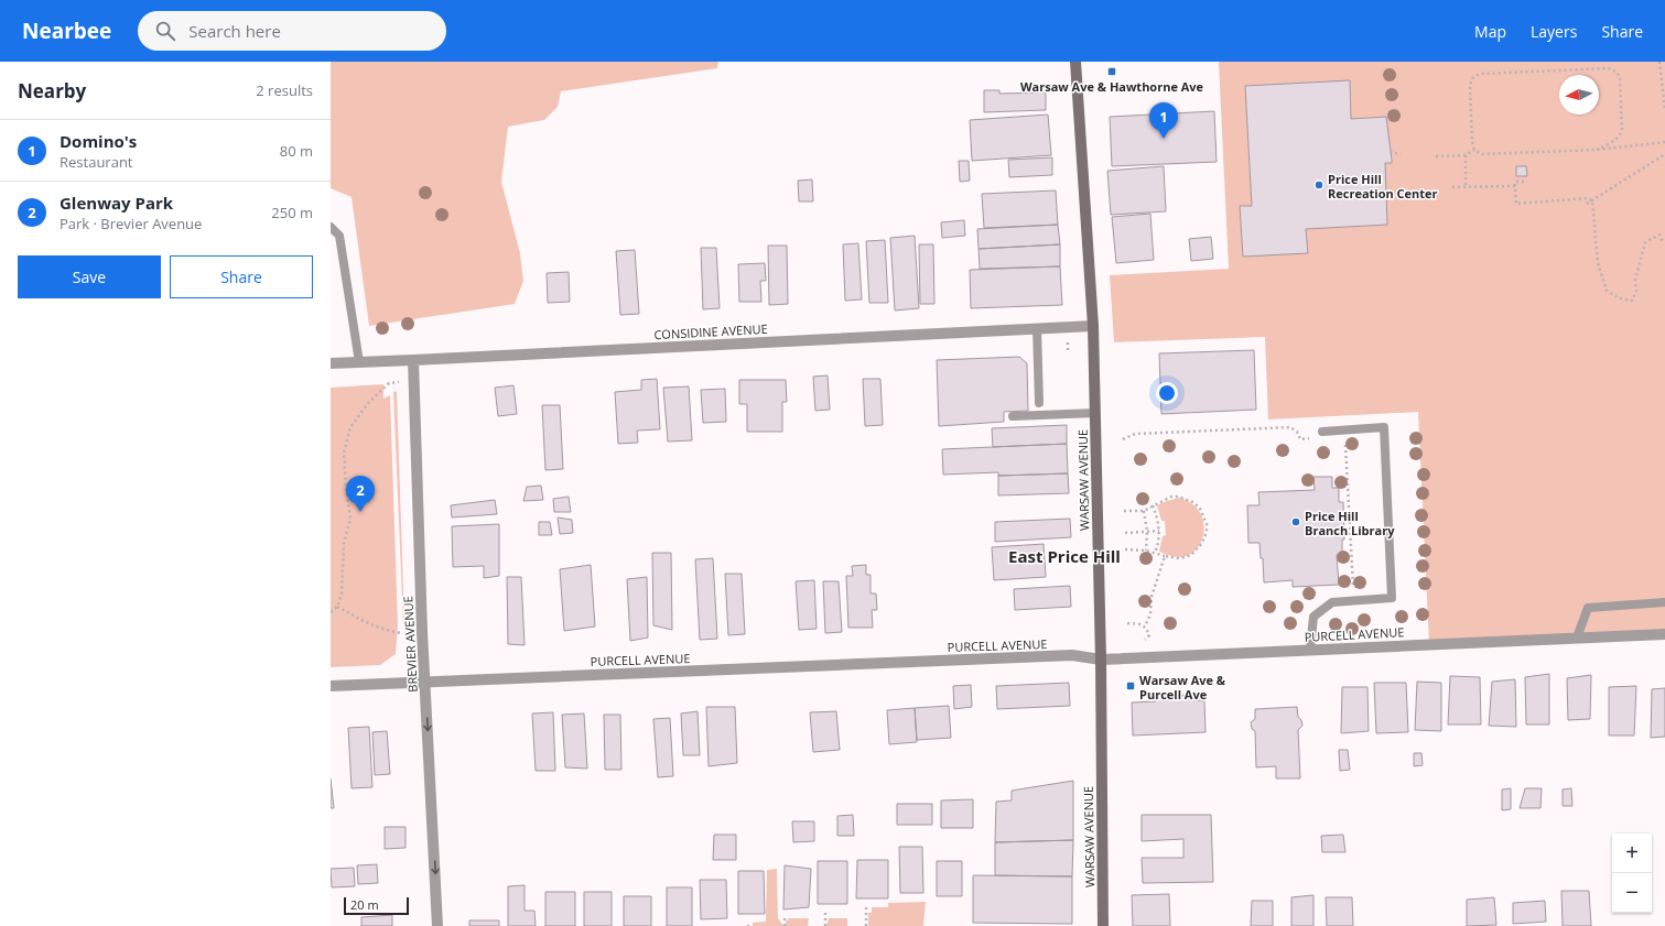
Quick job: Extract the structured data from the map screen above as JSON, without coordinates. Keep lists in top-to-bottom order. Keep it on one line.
{"streets":{"main road":["WARSAW AVENUE"],"street":["CONSIDINE AVENUE","PURCELL AVENUE","BREVIER AVENUE"]},"crossings":[["CONSIDINE AVENUE","WARSAW AVENUE"],["CONSIDINE AVENUE","BREVIER AVENUE"],["WARSAW AVENUE","PURCELL AVENUE"],["PURCELL AVENUE","BREVIER AVENUE"]],"one_way":["BREVIER AVENUE"],"districts":["East Price Hill"],"places":{"transit":["Warsaw Ave & Hawthorne Ave","Warsaw Ave & Purcell Ave"],"other":["Price Hill Recreation Center","Price Hill Branch Library"]},"scale_bar":"20 m","north":"left","page":{"header":"Nearbee","search":"Search here","nav":["Map","Layers","Share"],"heading":["Nearby","2 results"],"pins":["1","2"],"list":[{"mark":"1","name":"Domino's","note":"Restaurant","value":"80 m"},{"mark":"2","name":"Glenway Park","note":"Park · Brevier Avenue","value":"250 m"}],"buttons":["Save","Share"],"map_buttons":["+","−"],"scale":"20 m"}}
